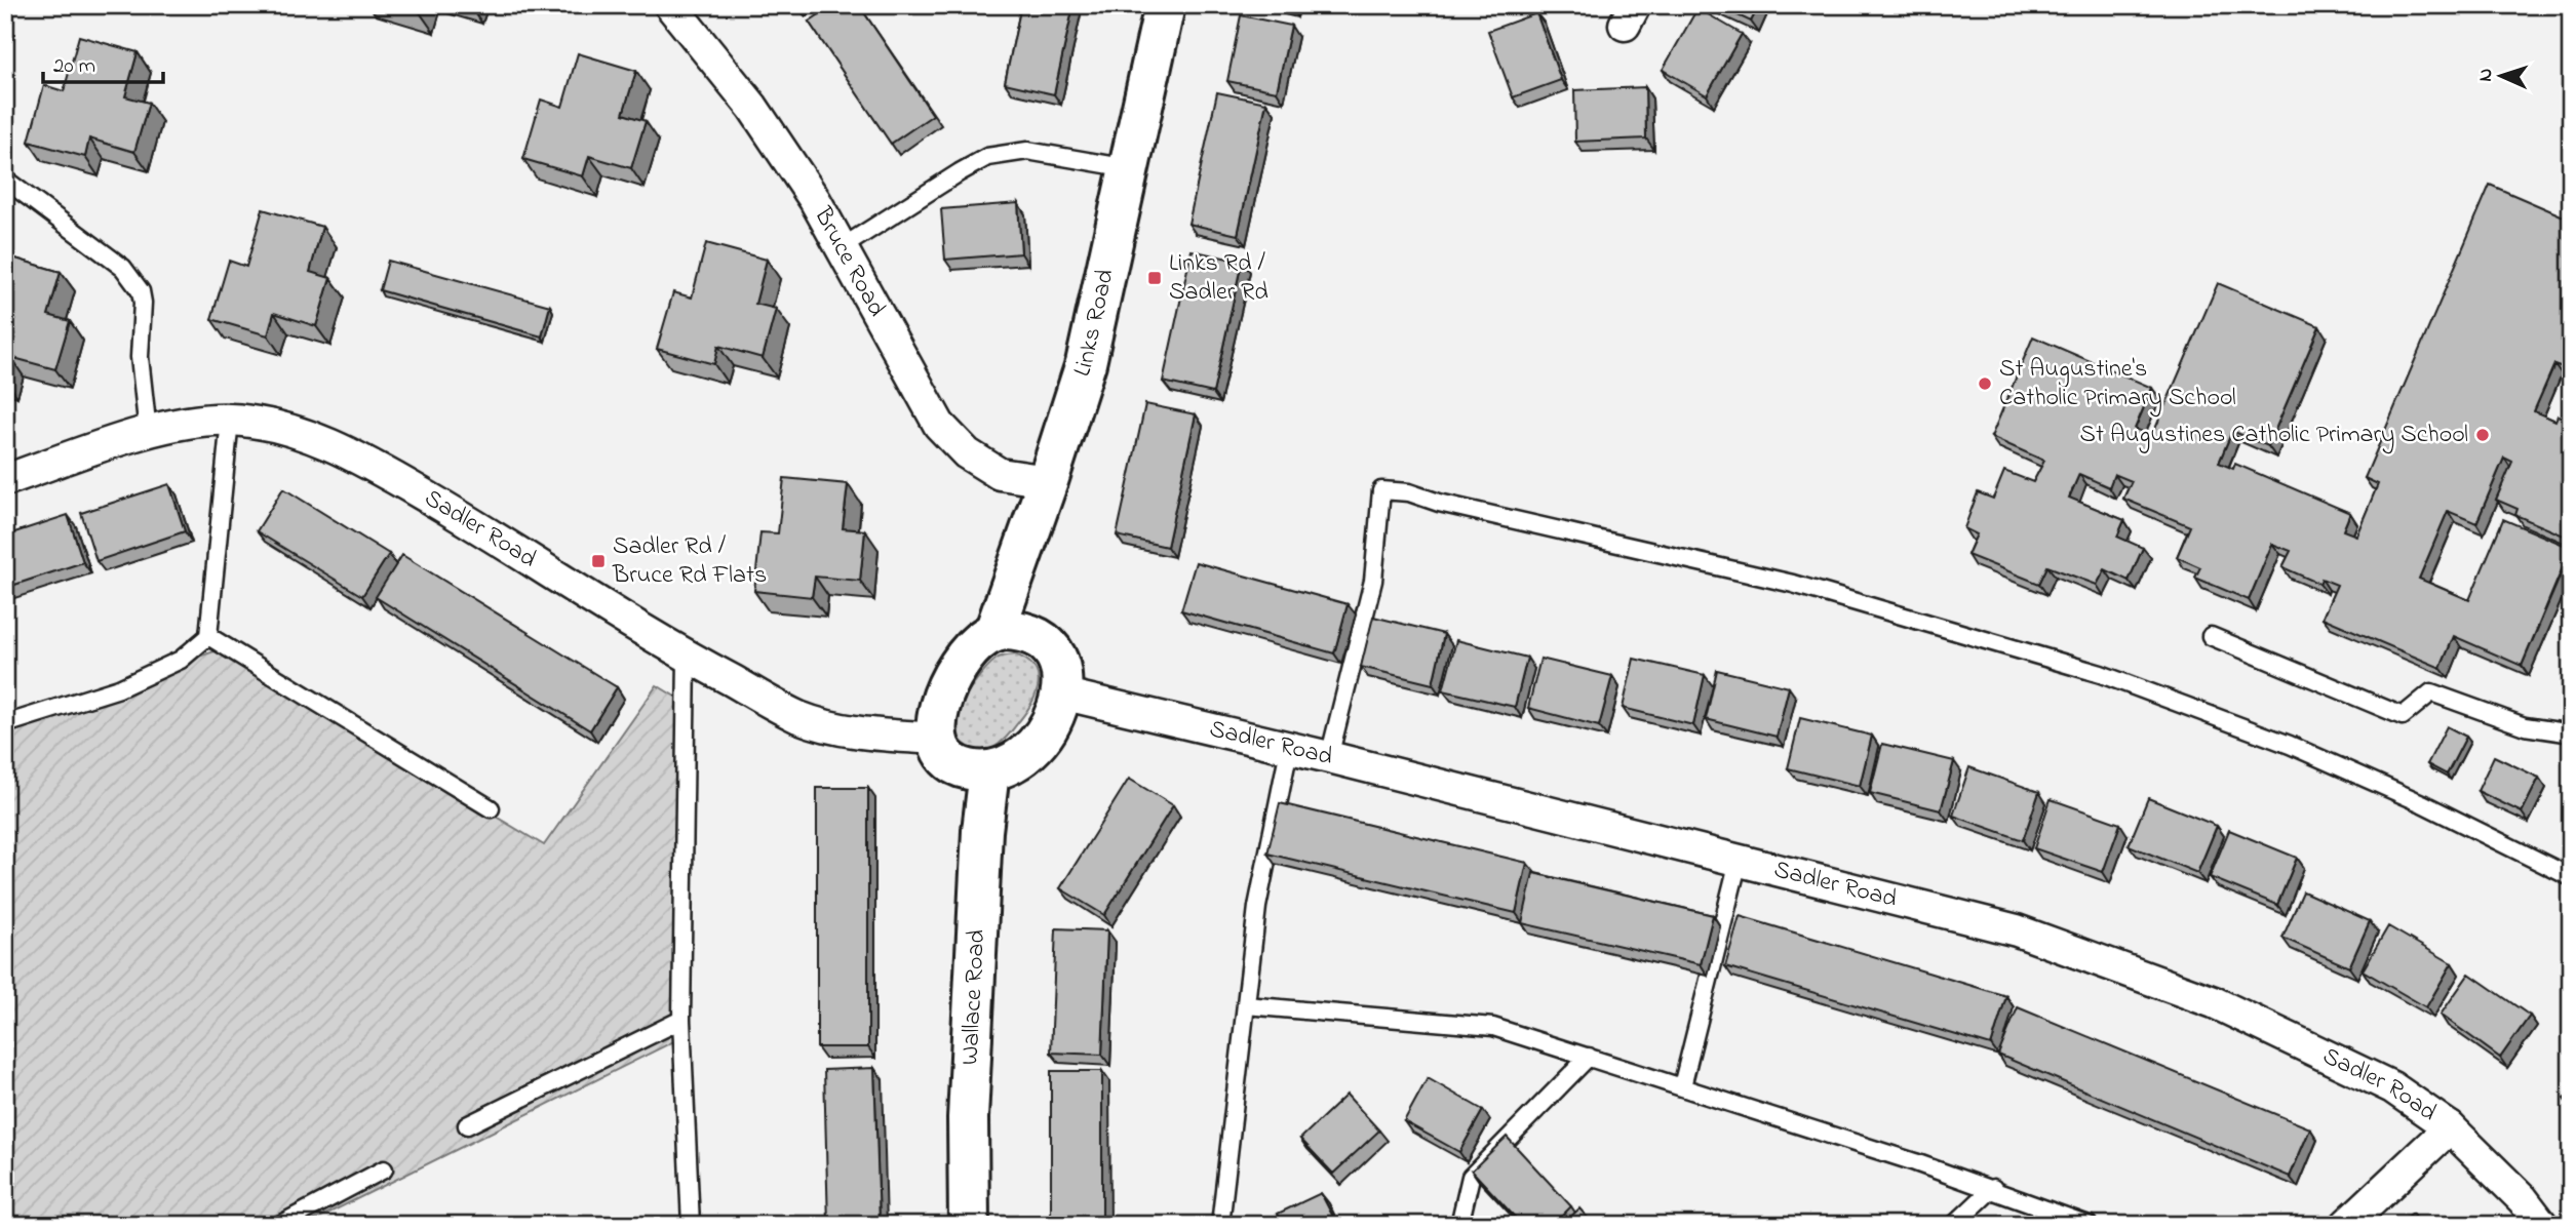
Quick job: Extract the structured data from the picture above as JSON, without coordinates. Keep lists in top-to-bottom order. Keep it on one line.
{"streets":{"street":["Bruce Road","Links Road","Sadler Road","Wallace Road"]},"crossings":[["Bruce Road","Links Road"],["Links Road","Sadler Road"],["Links Road","Wallace Road"],["Sadler Road","Wallace Road"]],"places":{"transit":["Links Rd / Sadler Rd","Sadler Rd / Bruce Rd Flats"],"other":["St Augustine's Catholic Primary School","St Augustines Catholic Primary School"]},"scale_bar":"20 m","north":"left"}
